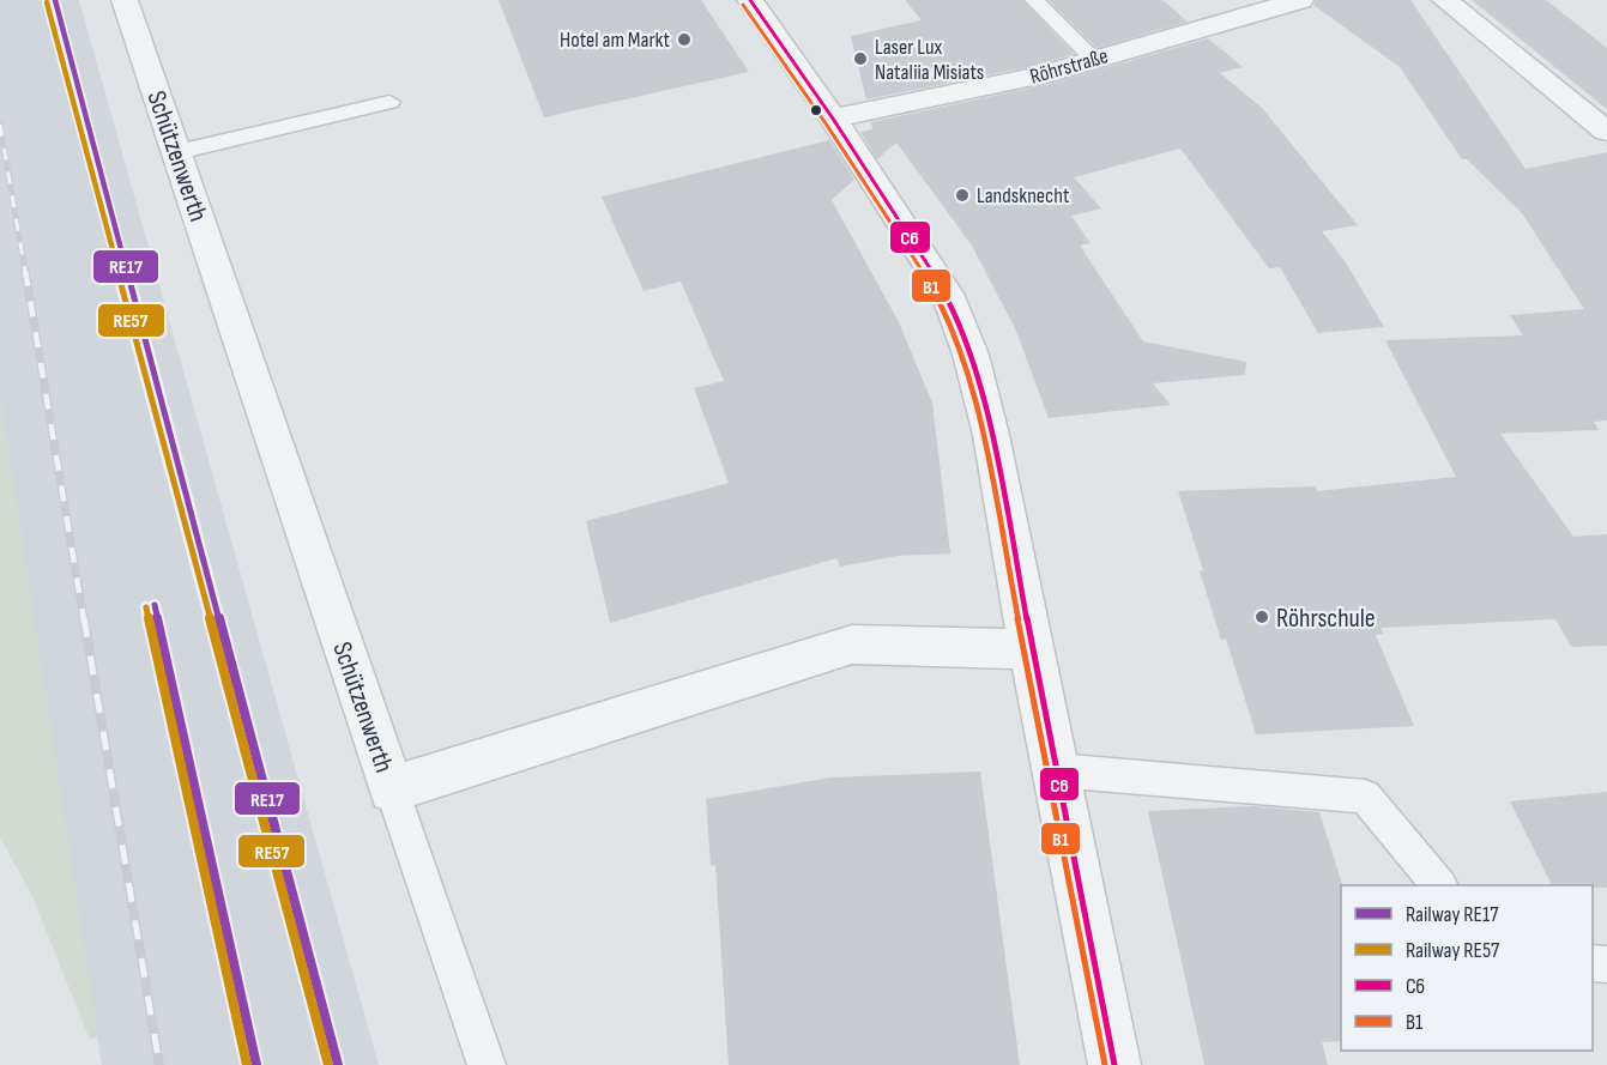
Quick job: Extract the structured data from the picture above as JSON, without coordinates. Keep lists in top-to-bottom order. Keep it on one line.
{"streets":{"street":["Röhrstraße","Schützenwerth"]},"places":["Hotel am Markt","Laser Lux Nataliia Misiats","Landsknecht","Röhrschule"],"lines":["rail line RE17","transit line C6","rail line RE57","transit line B1"],"legend":["Railway RE17","Railway RE57","C6","B1"]}
